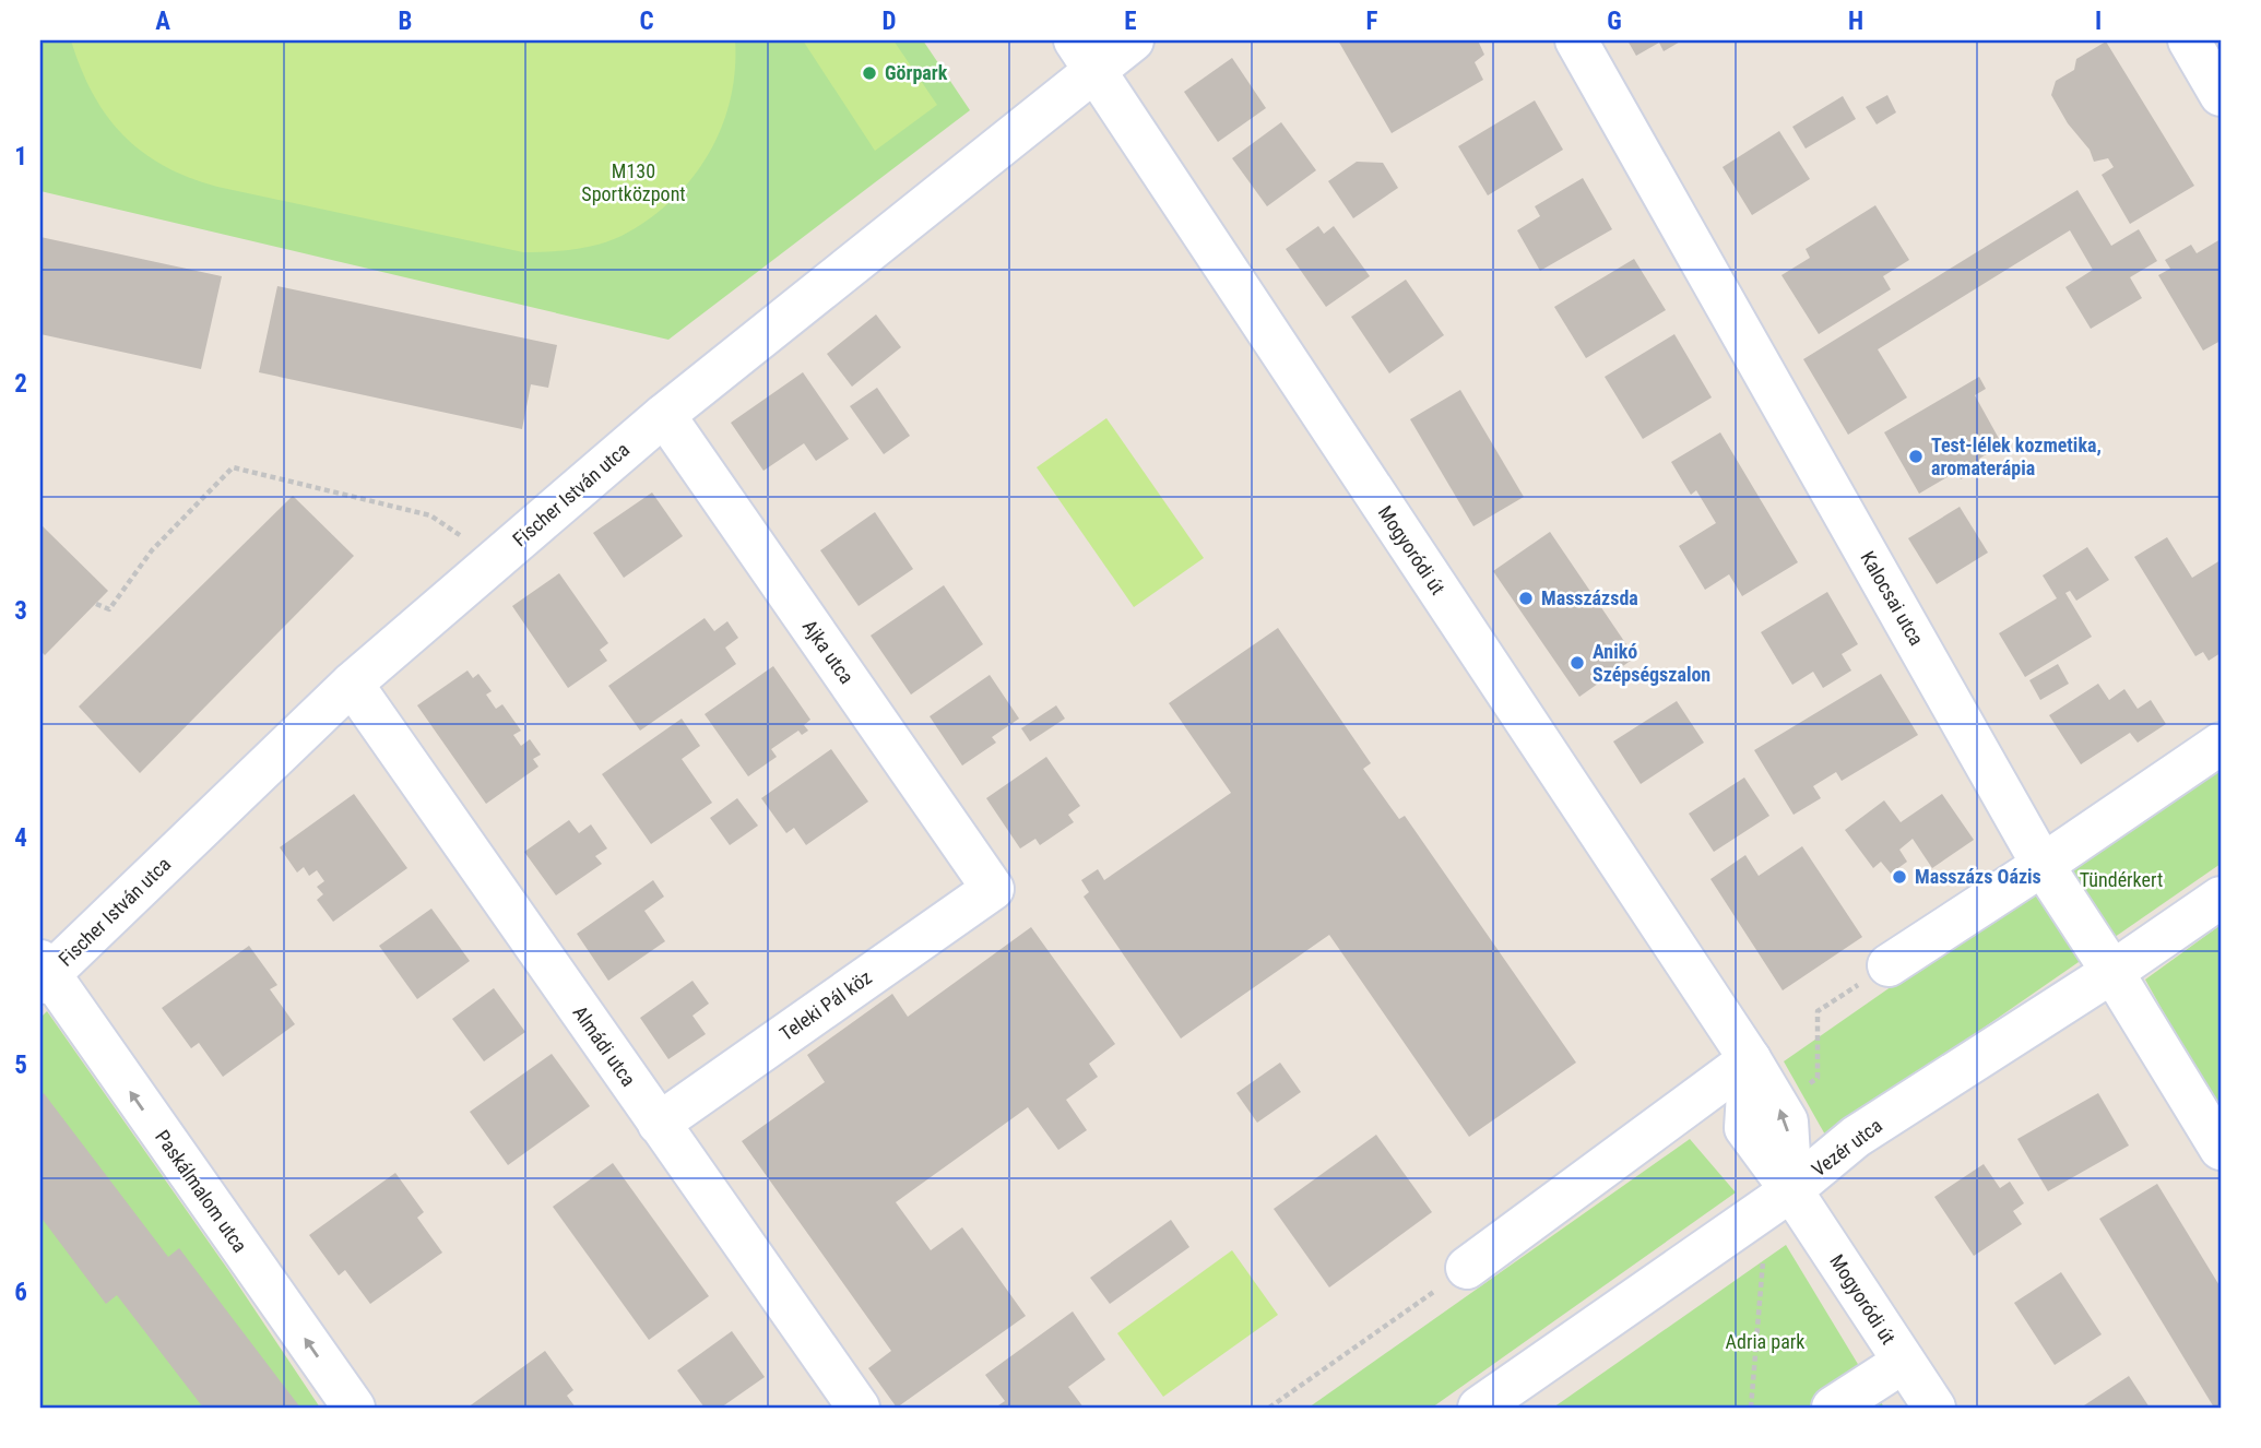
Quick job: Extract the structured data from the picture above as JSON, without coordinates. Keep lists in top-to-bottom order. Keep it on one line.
{"streets":{"street":["Fischer István utca","Mogyoródi út","Kalocsai utca","Ajka utca","Teleki Pál köz","Almádi utca","Vezér utca","Paskálmalom utca"]},"crossings":[["Fischer István utca","Mogyoródi út"],["Fischer István utca","Ajka utca"],["Fischer István utca","Almádi utca"],["Fischer István utca","Paskálmalom utca"],["Mogyoródi út","Vezér utca"],["Kalocsai utca","Vezér utca"],["Ajka utca","Teleki Pál köz"],["Teleki Pál köz","Almádi utca"]],"one_way":["Paskálmalom utca"],"parks":["M130 Sportközpont","Tündérkert","Adria park"],"places":["Görpark","Test-lélek kozmetika, aromaterápia","Masszázsda","Anikó Szépségszalon","Masszázs Oázis"],"grid":{"columns":["A","B","C","D","E","F","G","H","I"],"rows":["1","2","3","4","5","6"]}}
